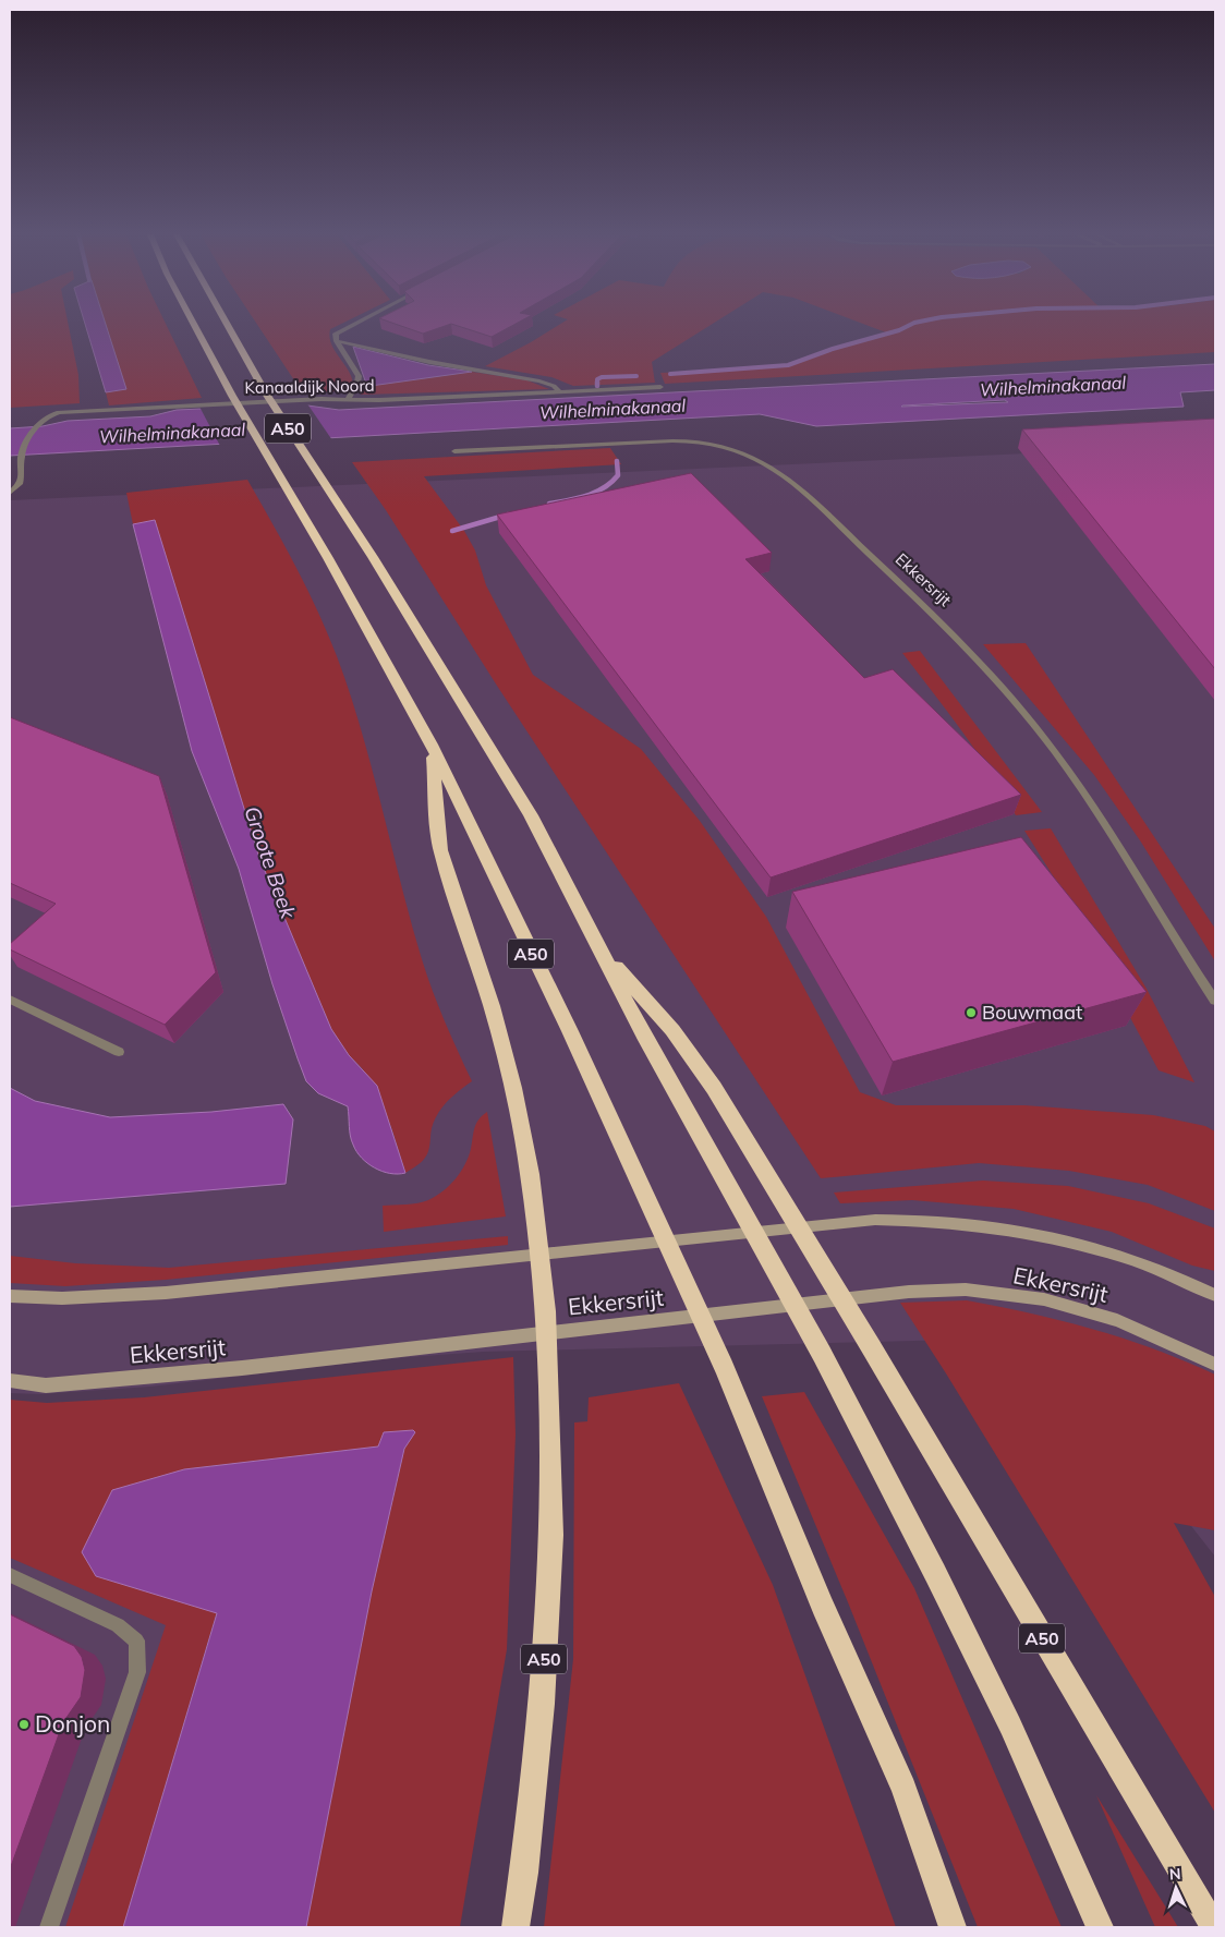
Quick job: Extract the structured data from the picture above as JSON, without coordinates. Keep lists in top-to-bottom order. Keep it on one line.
{"streets":{"highway":["A50"],"main road":["Ekkersrijt"],"street":["Kanaaldijk Noord"]},"water":["Wilhelminakanaal","Groote Beek"],"places":["Bouwmaat","Donjon"],"north":"top"}
